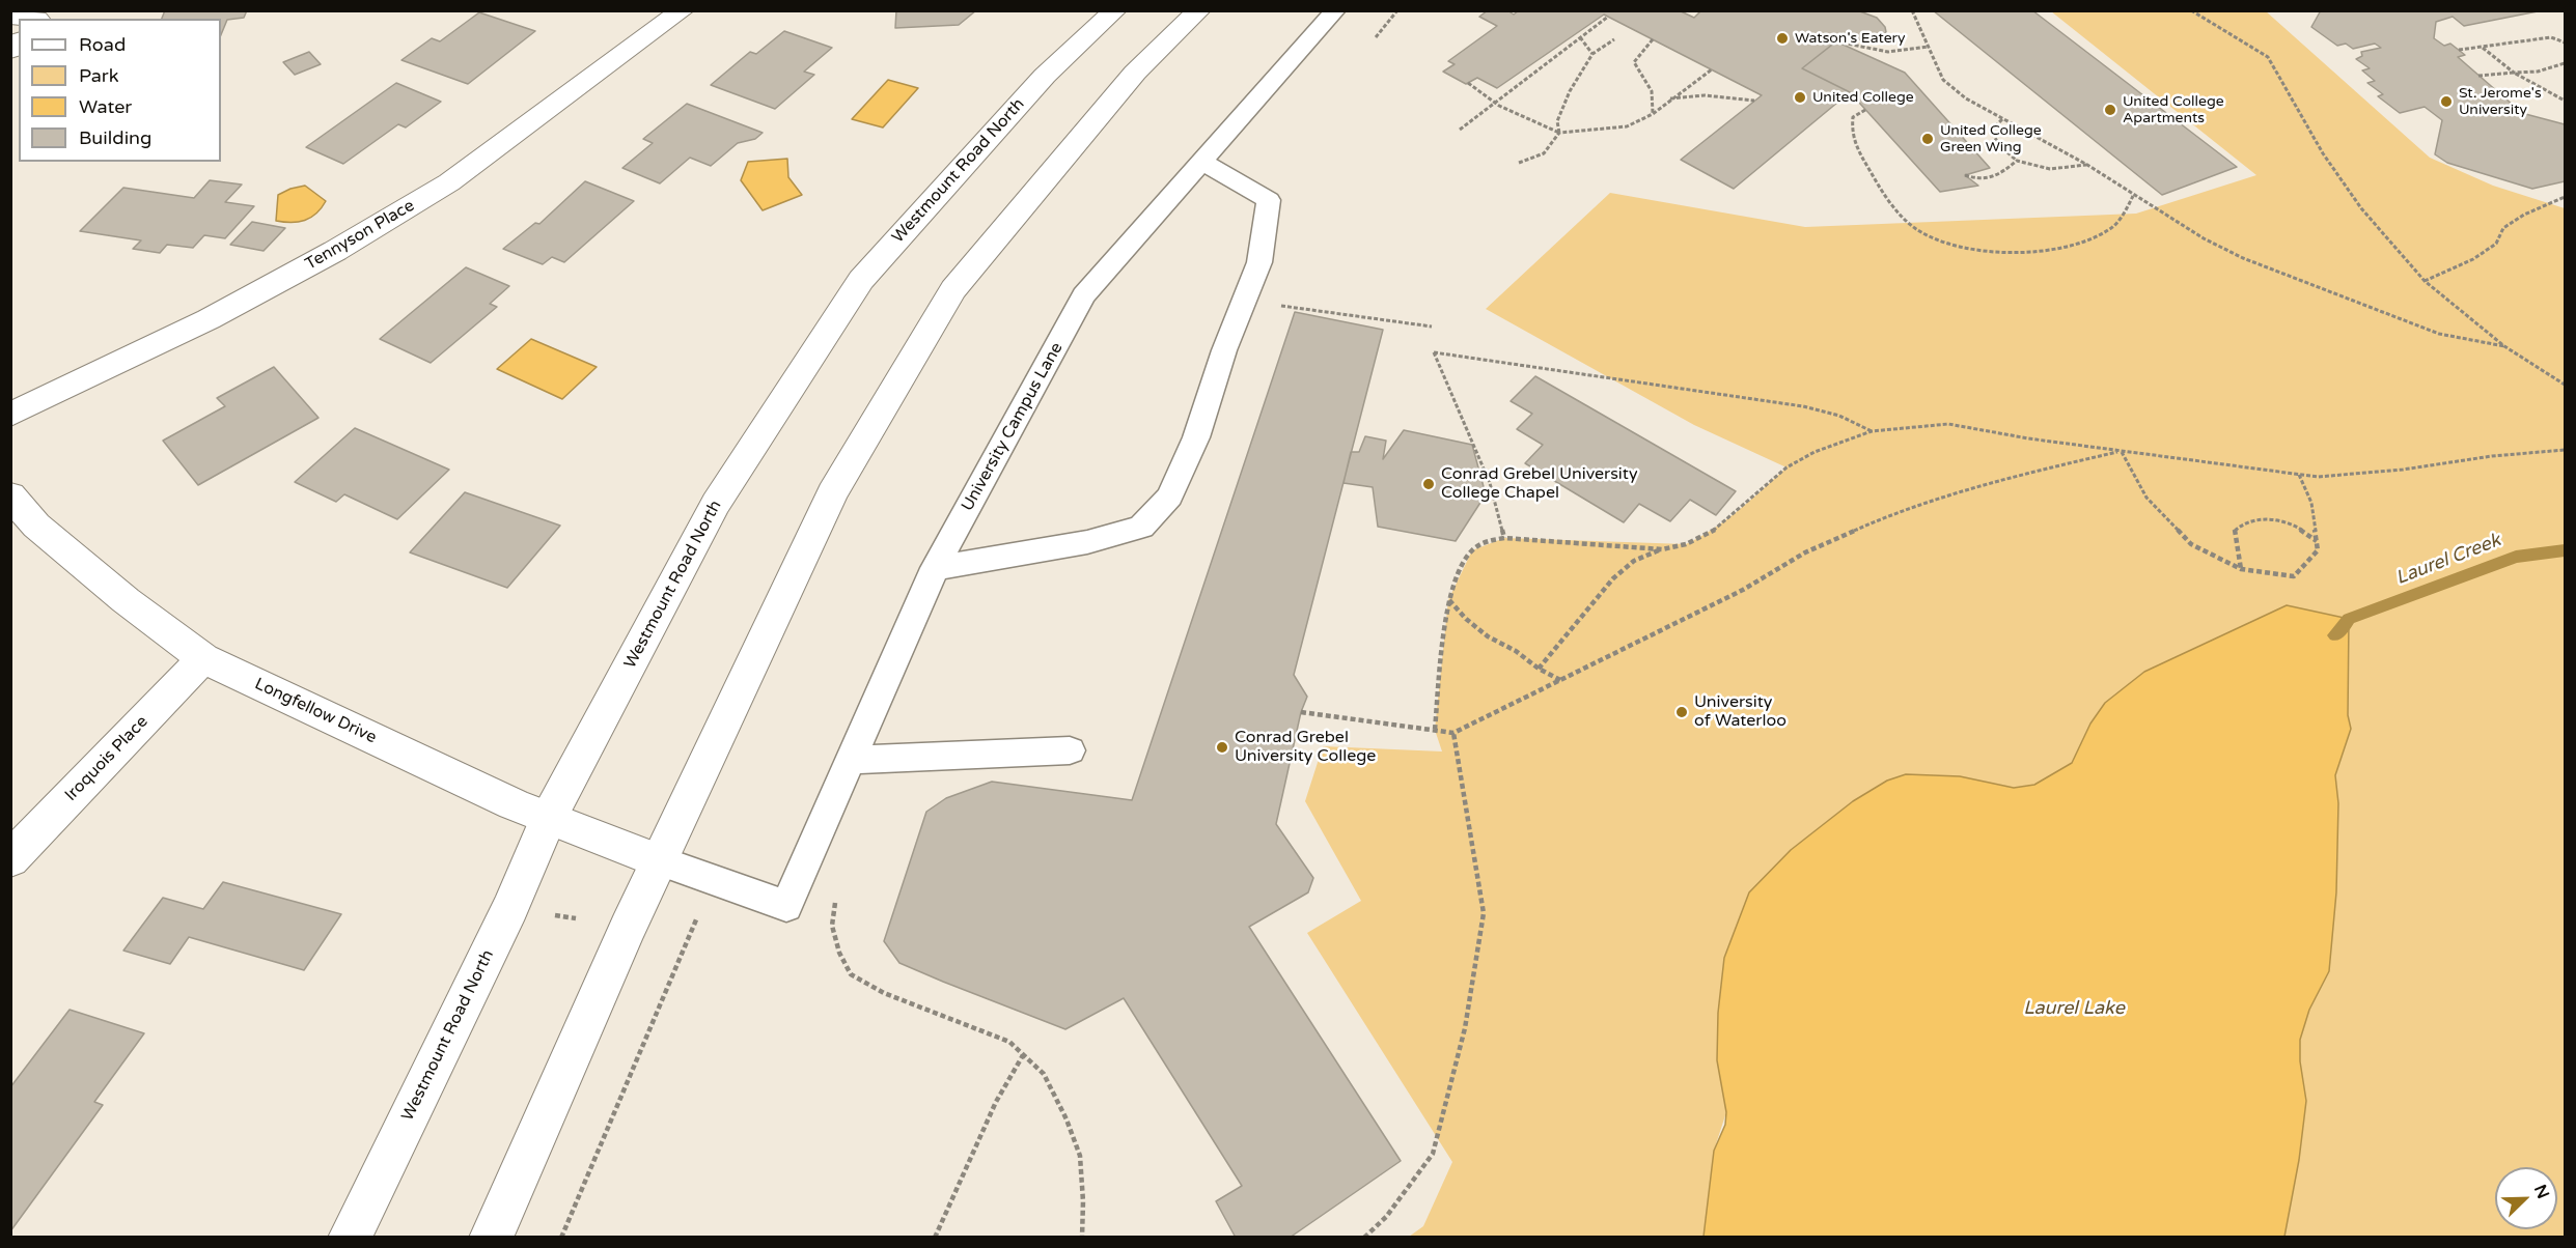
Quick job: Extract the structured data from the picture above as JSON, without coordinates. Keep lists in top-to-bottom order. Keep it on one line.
{"streets":{"main road":["Westmount Road North","Tennyson Place","Longfellow Drive","Iroquois Place"],"lane":["University Campus Lane"]},"crossings":[["Westmount Road North","Longfellow Drive"],["Longfellow Drive","Iroquois Place"]],"water":["Laurel Creek","Laurel Lake"],"places":["Watson's Eatery","United College","St. Jerome's University","United College Apartments","United College Green Wing","Conrad Grebel University College Chapel","University of Waterloo","Conrad Grebel University College"],"legend":["Road","Park","Water","Building"],"north":"top right"}
